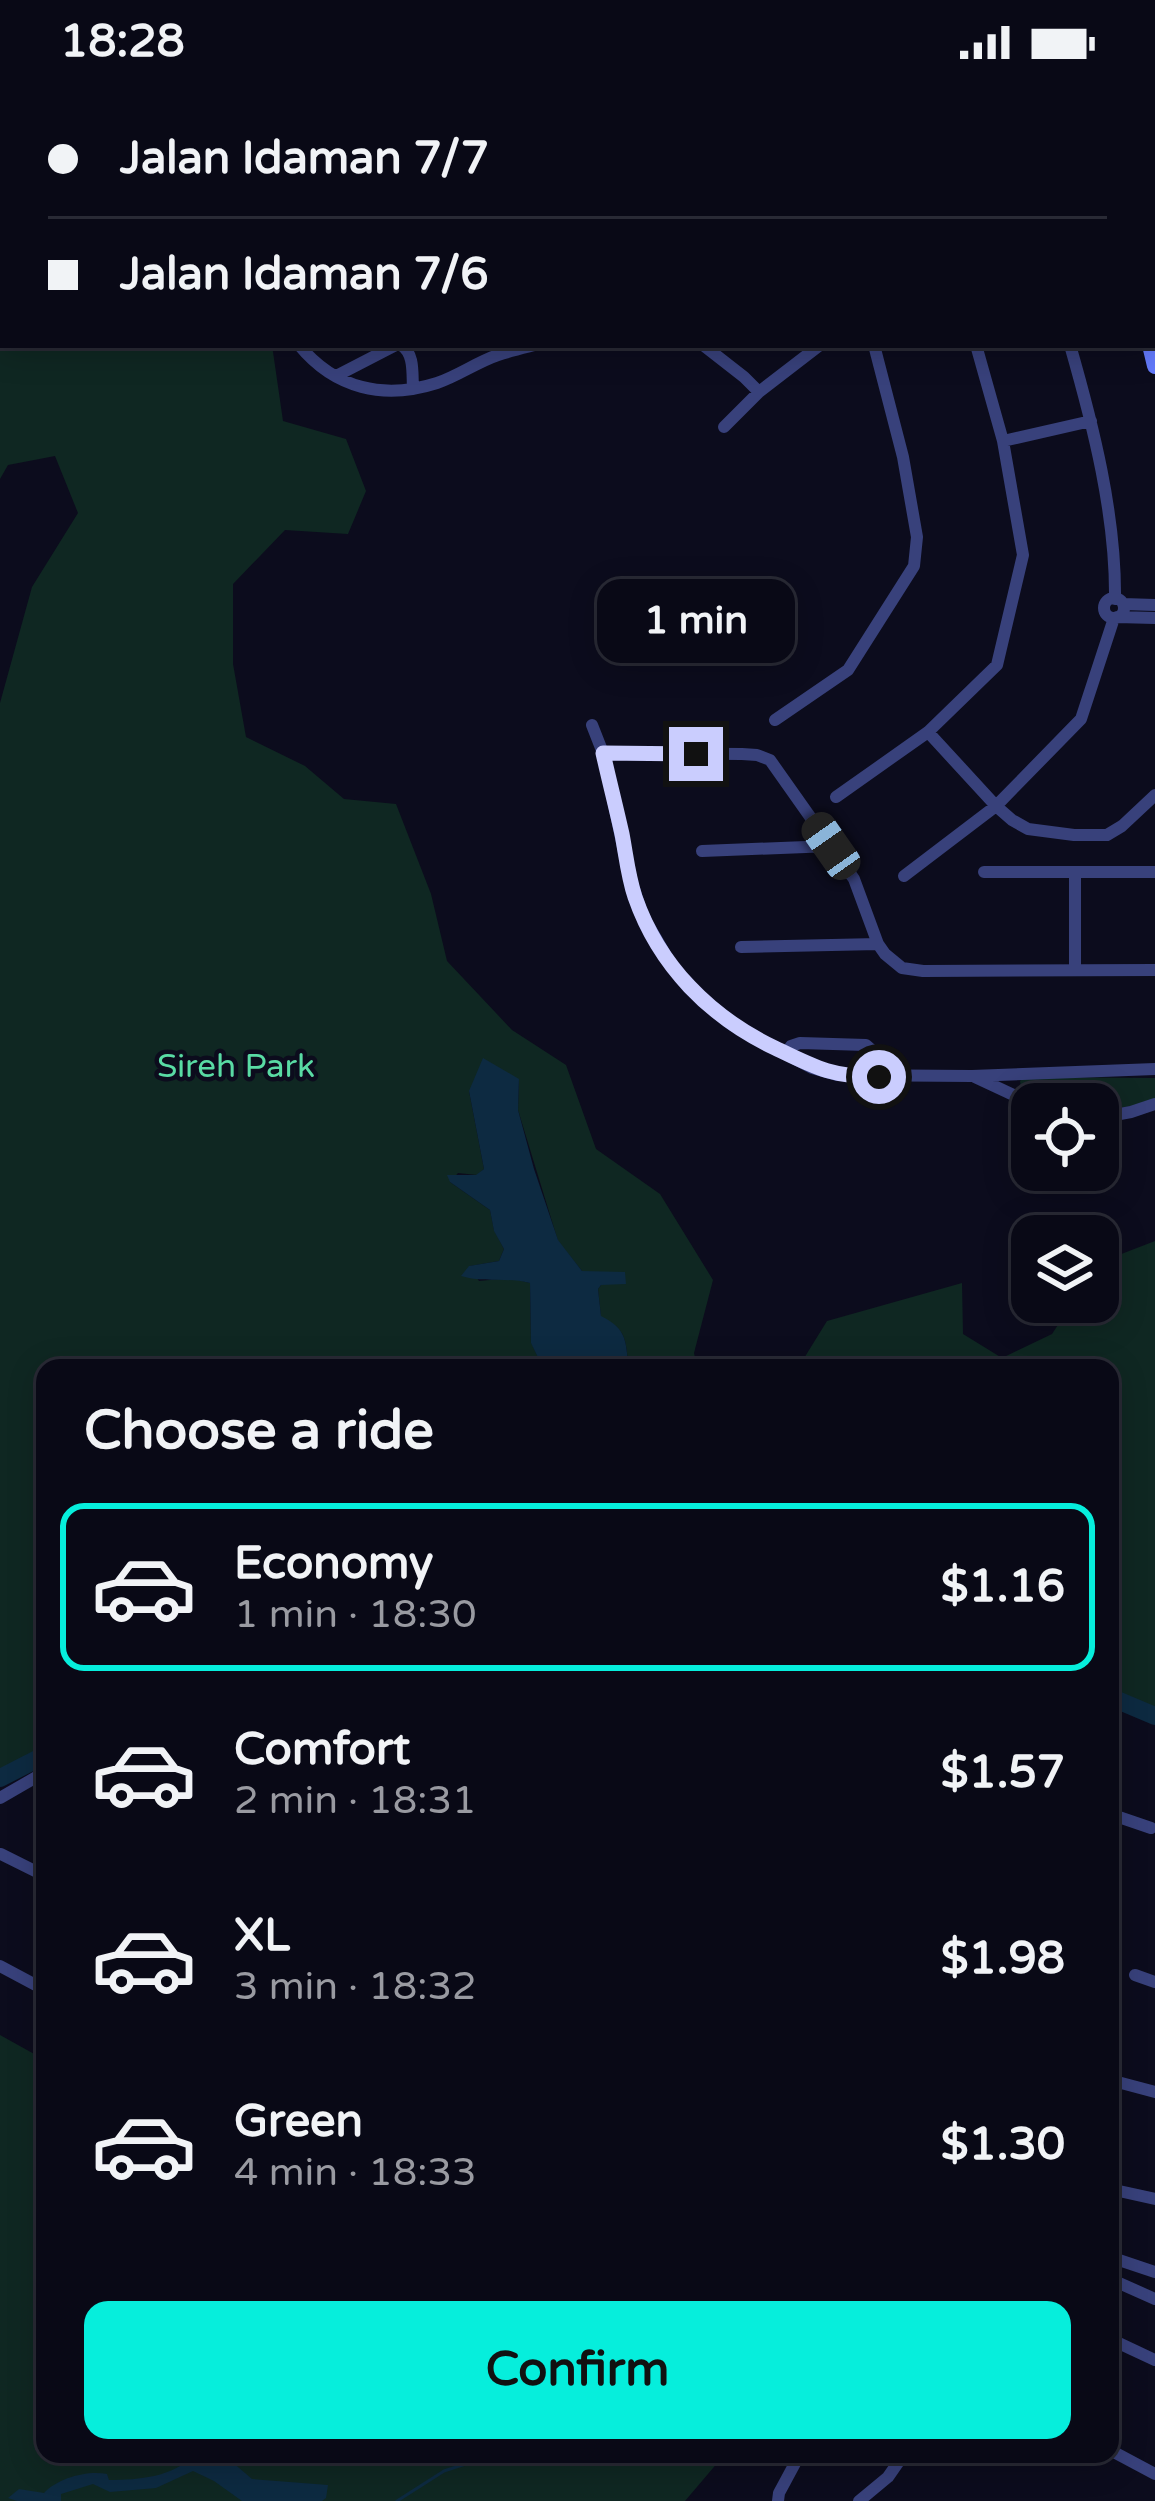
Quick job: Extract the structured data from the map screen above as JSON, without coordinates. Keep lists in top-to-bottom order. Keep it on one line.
{"parks":["Sireh Park"],"page":{"status":"18:28","banner":["Jalan Idaman 7/7","Jalan Idaman 7/6"],"bubble":"1 min","heading":"Choose a ride","list":[{"name":"Economy","note":"1 min · 18:30","value":"$1.16"},{"name":"Comfort","note":"2 min · 18:31","value":"$1.57"},{"name":"XL","note":"3 min · 18:32","value":"$1.98"},{"name":"Green","note":"4 min · 18:33","value":"$1.30"}],"buttons":"Confirm"}}
